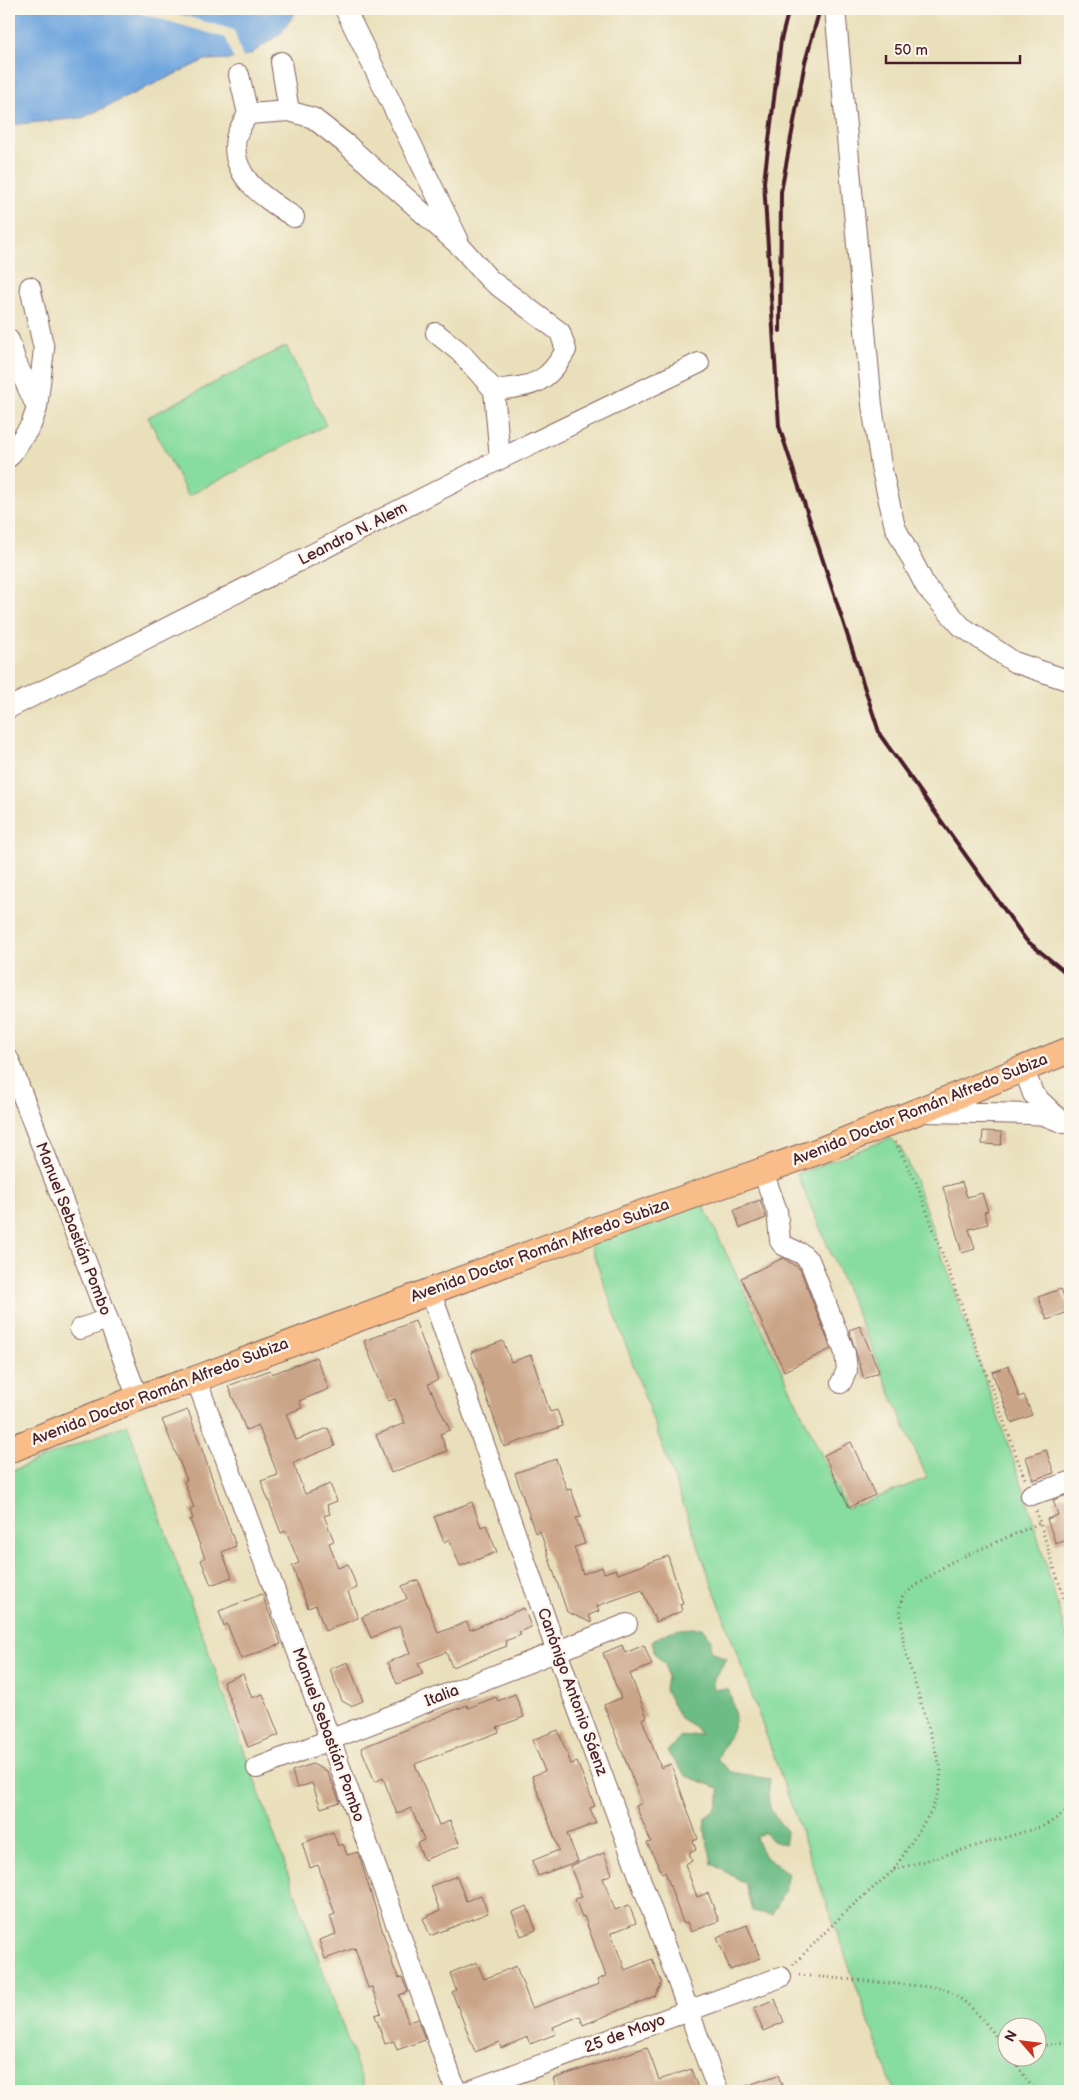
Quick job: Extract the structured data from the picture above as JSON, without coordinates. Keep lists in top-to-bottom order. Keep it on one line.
{"streets":{"main road":["Avenida Doctor Román Alfredo Subiza"],"street":["Leandro N. Alem","Manuel Sebastián Pombo","Canónigo Antonio Sáenz","Italia","25 de Mayo"]},"crossings":[["Avenida Doctor Román Alfredo Subiza","Manuel Sebastián Pombo"],["Avenida Doctor Román Alfredo Subiza","Canónigo Antonio Sáenz"],["Manuel Sebastián Pombo","Italia"],["Canónigo Antonio Sáenz","Italia"],["Canónigo Antonio Sáenz","25 de Mayo"]],"scale_bar":"50 m","north":"top left"}
